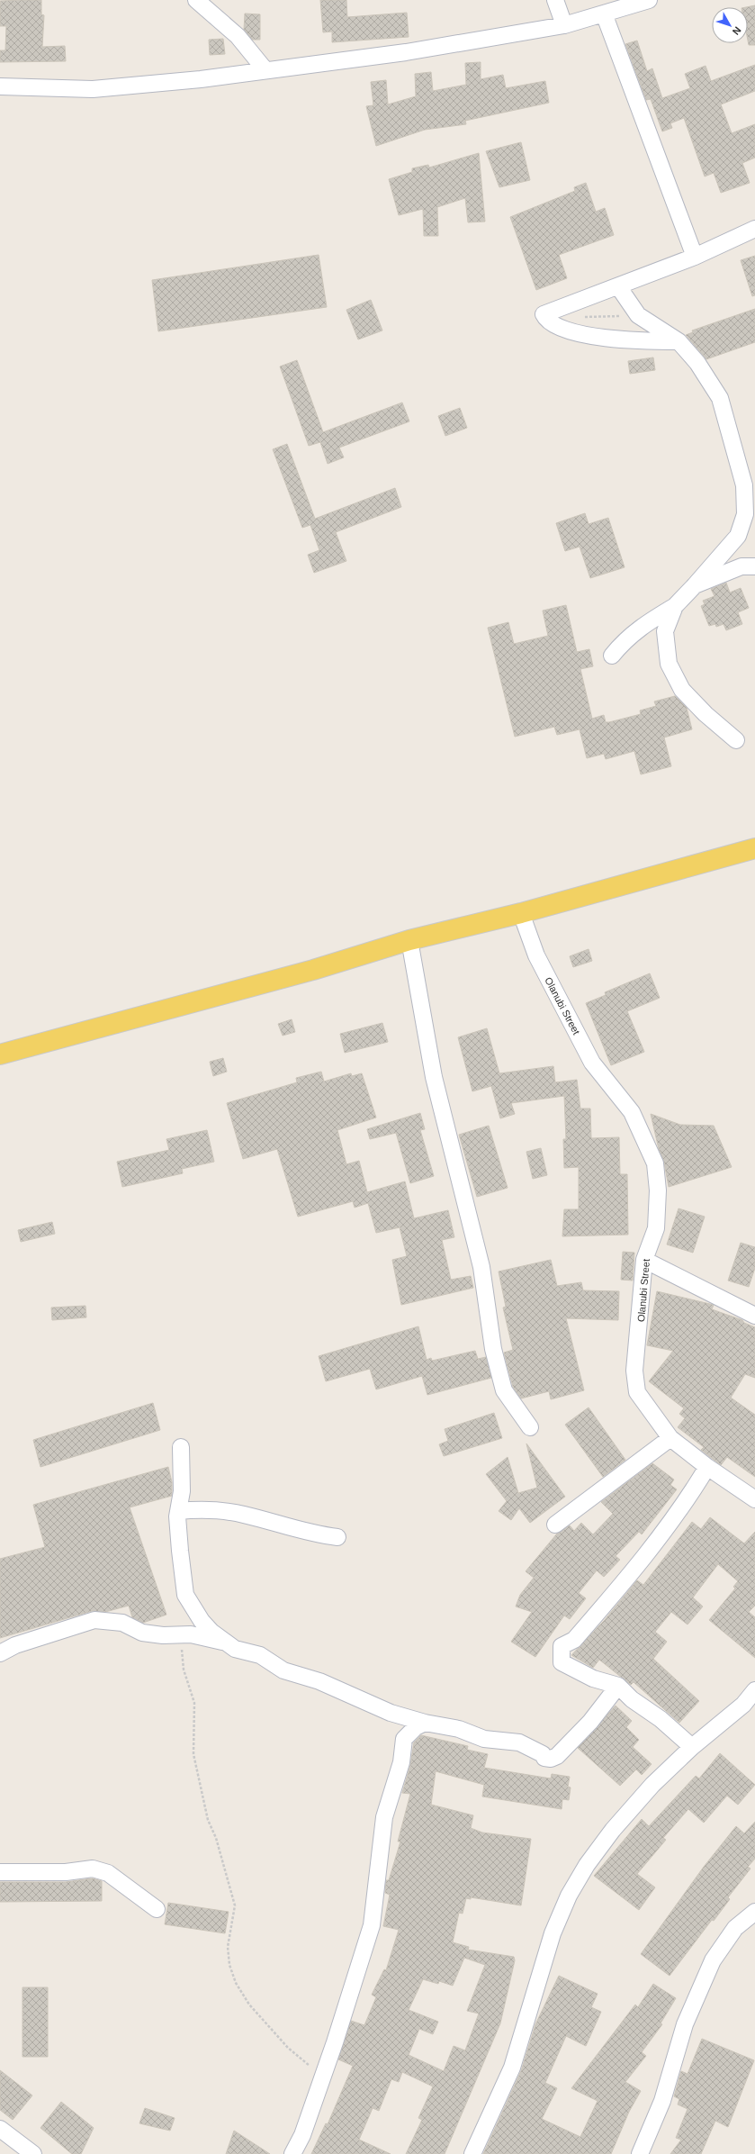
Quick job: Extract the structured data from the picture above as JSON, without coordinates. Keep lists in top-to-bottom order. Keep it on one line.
{"streets":{"street":["Olanubi Street"]},"north":"bottom right"}
